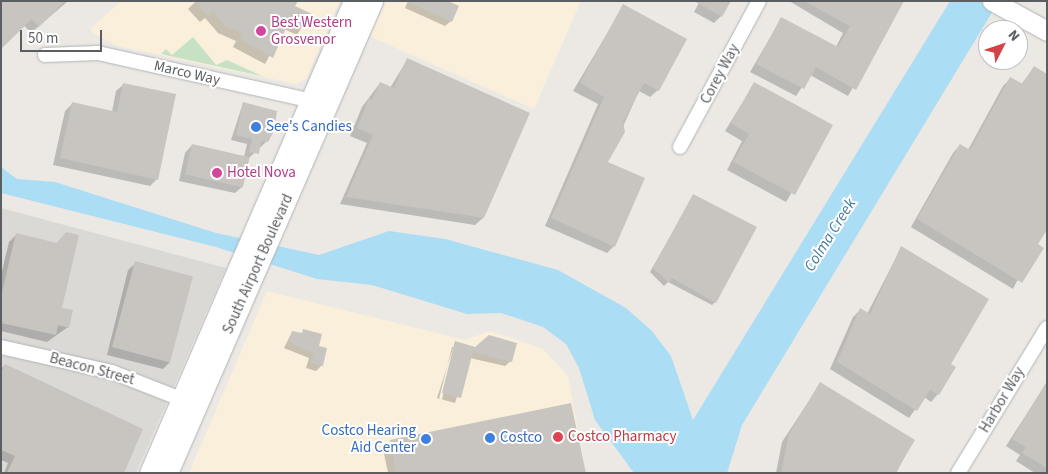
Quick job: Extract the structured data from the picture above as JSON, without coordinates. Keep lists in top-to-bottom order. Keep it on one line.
{"streets":{"street":["Marco Way","Corey Way","South Airport Boulevard","Beacon Street","Harbor Way"]},"crossings":[["Marco Way","South Airport Boulevard"],["South Airport Boulevard","Beacon Street"]],"water":["Colma Creek"],"places":["Best Western Grosvenor","See's Candies","Hotel Nova","Costco Pharmacy","Costco","Costco Hearing Aid Center"],"scale_bar":"50 m","north":"top right"}
